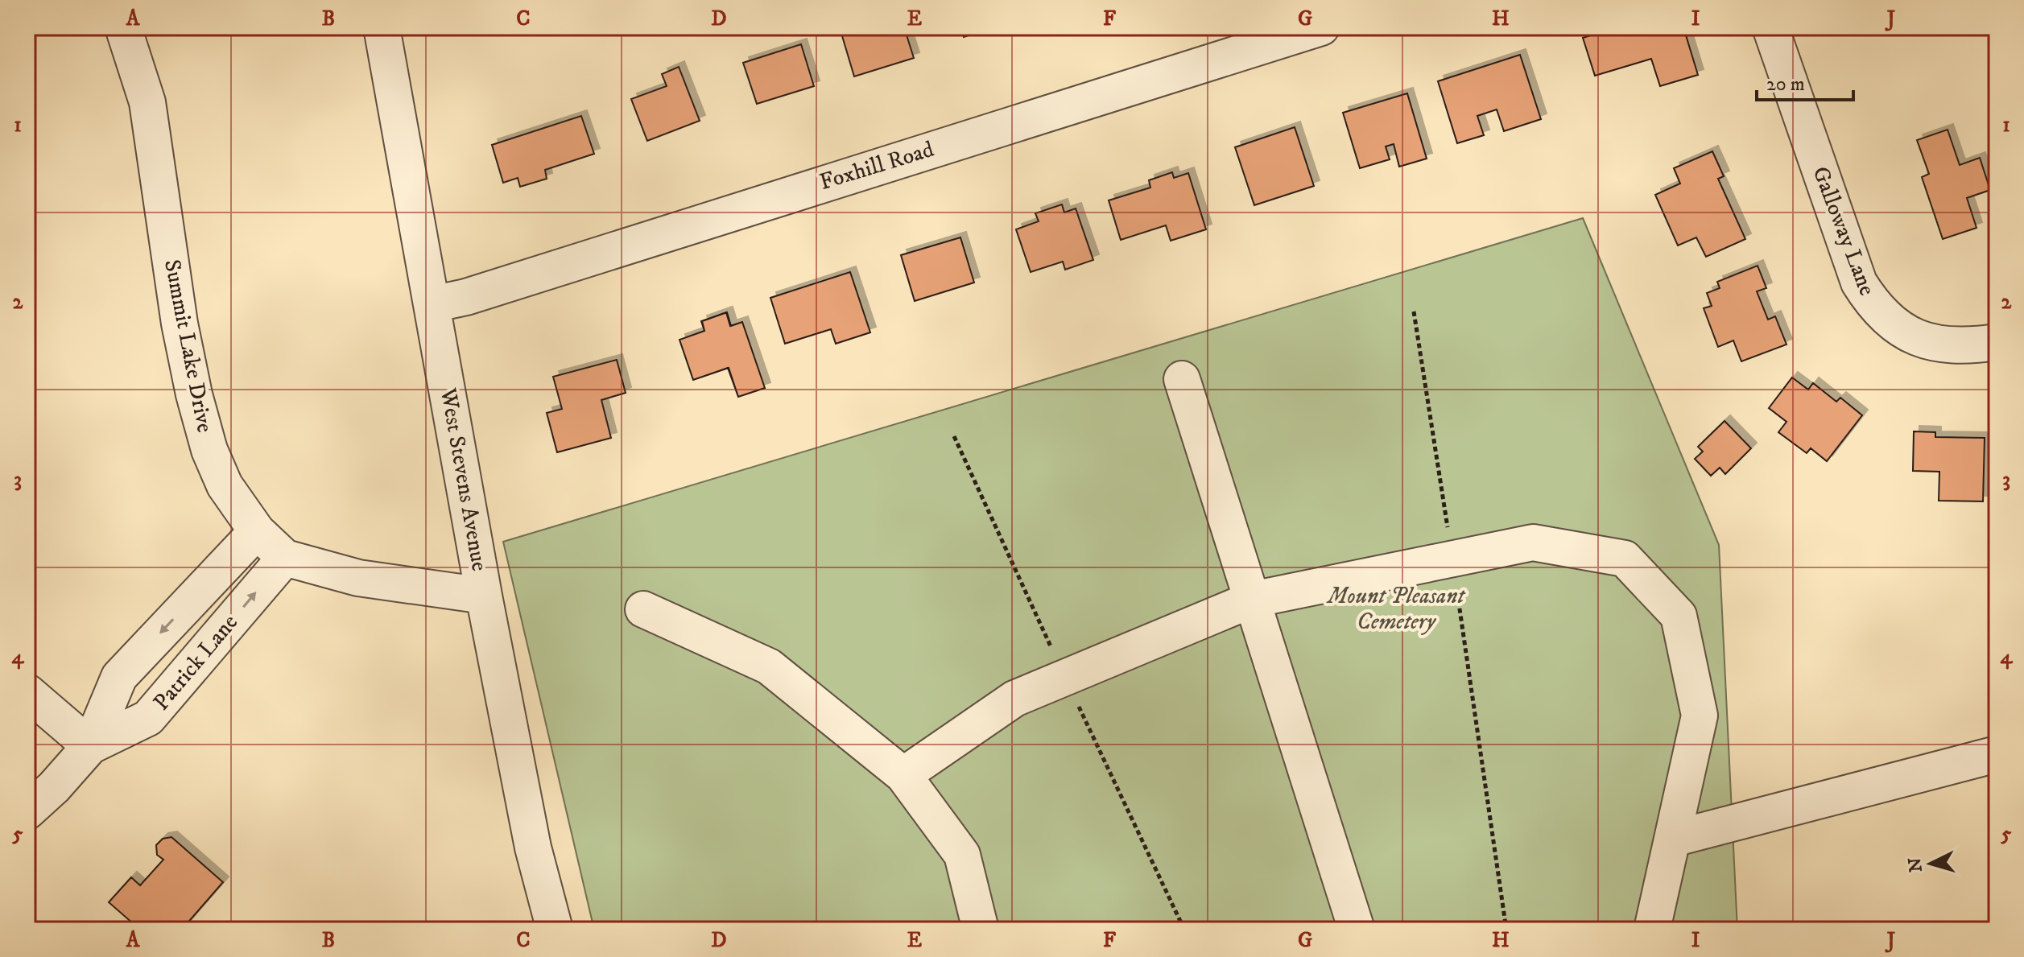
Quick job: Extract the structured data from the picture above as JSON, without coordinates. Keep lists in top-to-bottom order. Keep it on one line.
{"streets":{"street":["Foxhill Road","Galloway Lane","Summit Lake Drive","West Stevens Avenue","Patrick Lane"]},"crossings":[["Foxhill Road","West Stevens Avenue"],["Summit Lake Drive","West Stevens Avenue"],["Summit Lake Drive","Patrick Lane"]],"parks":["Mount Pleasant Cemetery"],"scale_bar":"20 m","north":"left","grid":{"columns":["A","B","C","D","E","F","G","H","I","J"],"rows":["1","2","3","4","5"]}}
